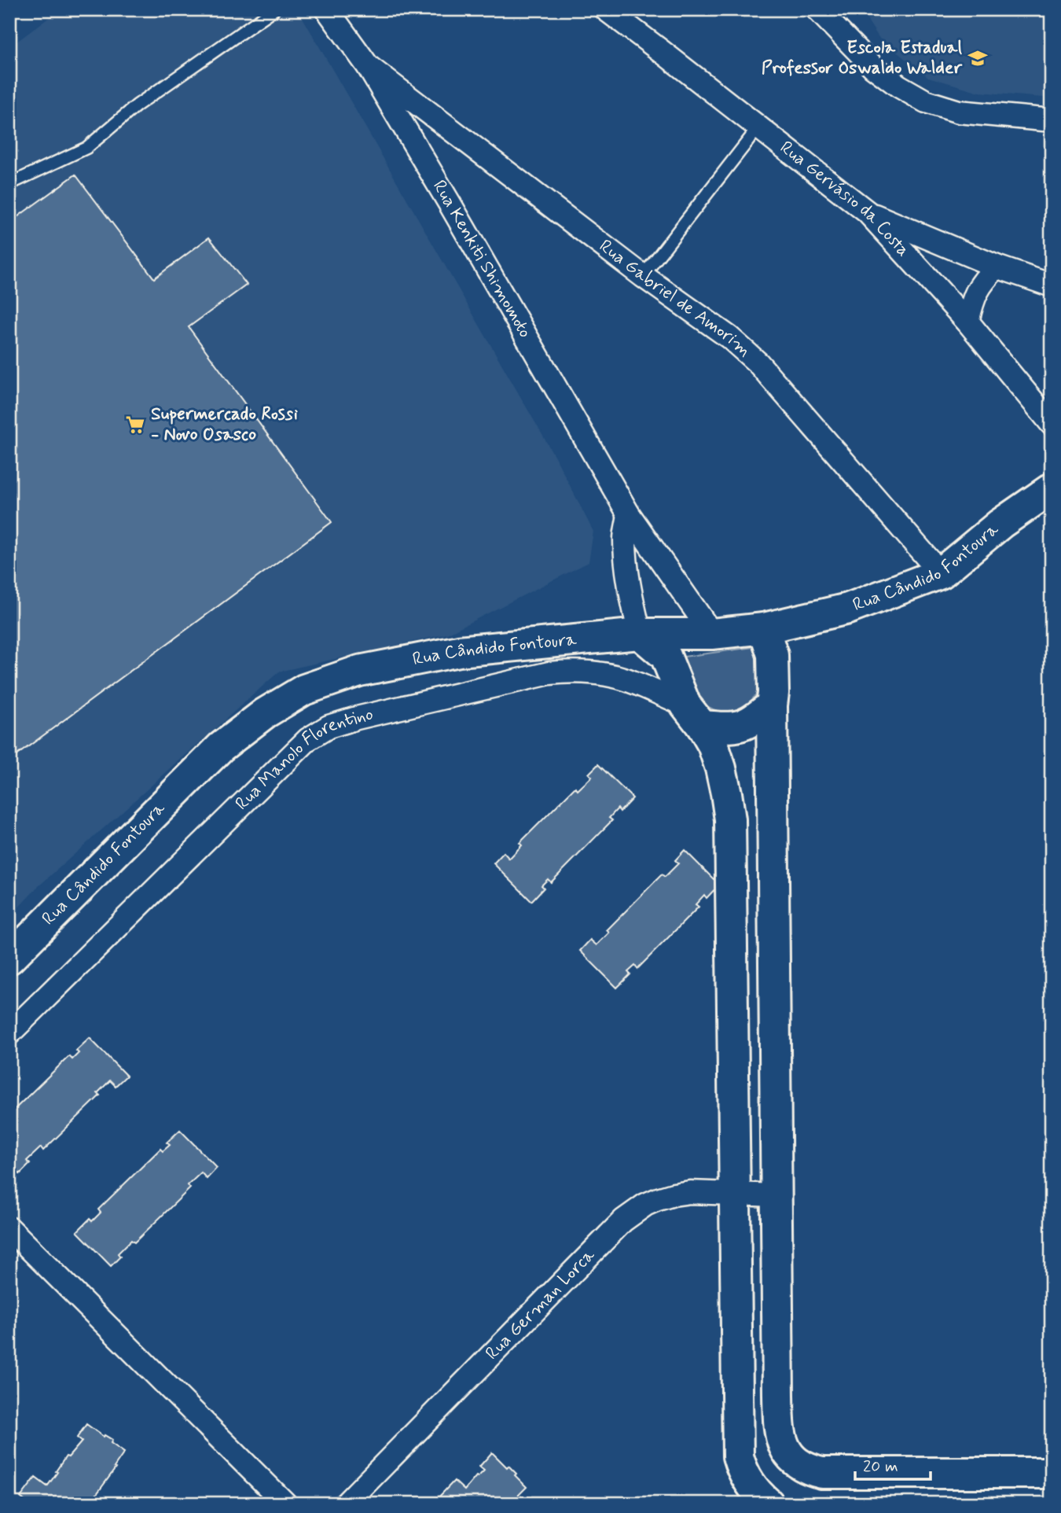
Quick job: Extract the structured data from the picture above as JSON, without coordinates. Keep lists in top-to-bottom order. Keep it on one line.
{"streets":{"street":["Rua Gervásio da Costa","Rua Kenkiti Shimomoto","Rua Gabriel de Amorim","Rua Cândido Fontoura","Rua Manolo Florentino","Rua German Lorca"]},"crossings":[["Rua Kenkiti Shimomoto","Rua Gabriel de Amorim"],["Rua Kenkiti Shimomoto","Rua Cândido Fontoura"],["Rua Gabriel de Amorim","Rua Cândido Fontoura"]],"places":{"school or university":["Escola Estadual Professor Oswaldo Walder"],"supermarket":["Supermercado Rossi - Novo Osasco"]},"scale_bar":"20 m"}
